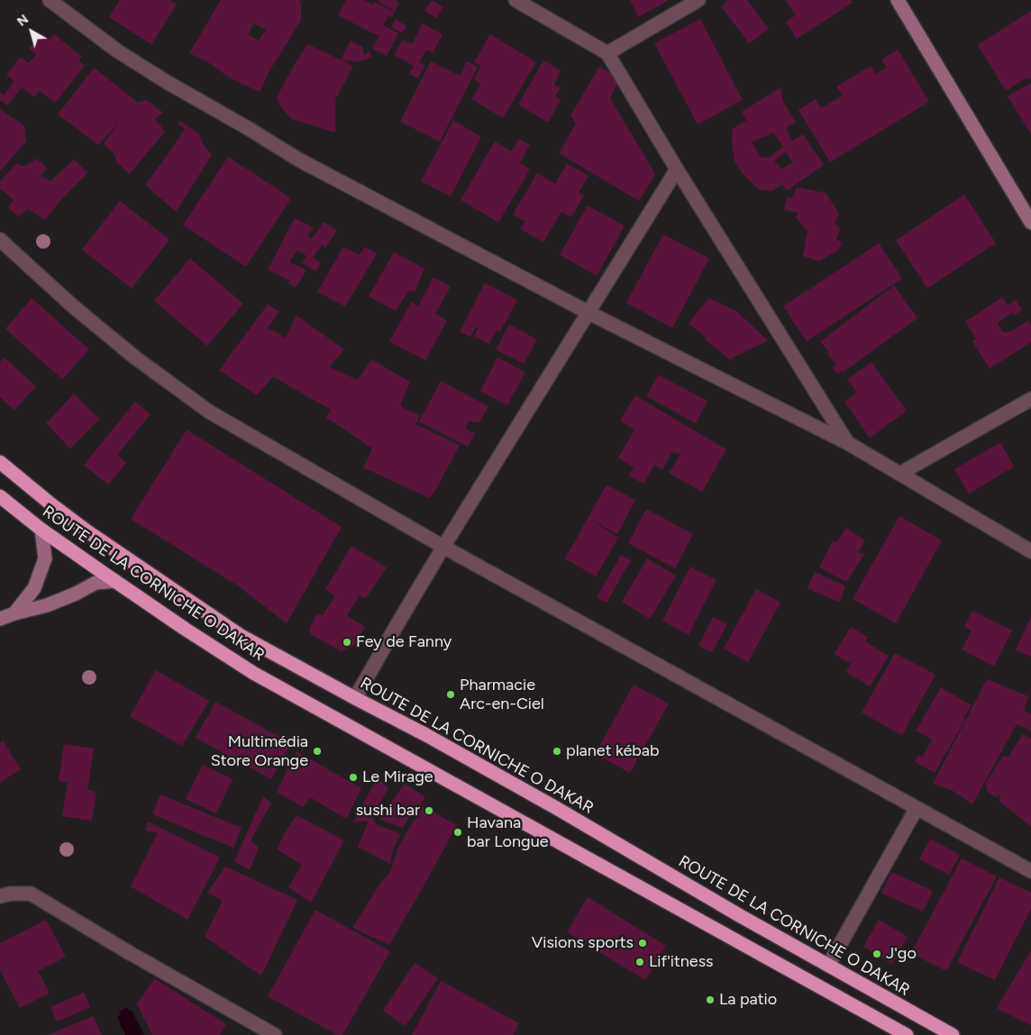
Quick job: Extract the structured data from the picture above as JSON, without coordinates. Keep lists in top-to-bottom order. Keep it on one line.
{"streets":{"highway":["ROUTE DE LA CORNICHE O DAKAR"]},"places":["Fey de Fanny","Pharmacie Arc-en-Ciel","Multimédia Store Orange","planet kébab","Le Mirage","sushi bar","Havana bar Longue","Visions sports","J'go","Lif'itness","La patio"],"north":"top left"}
